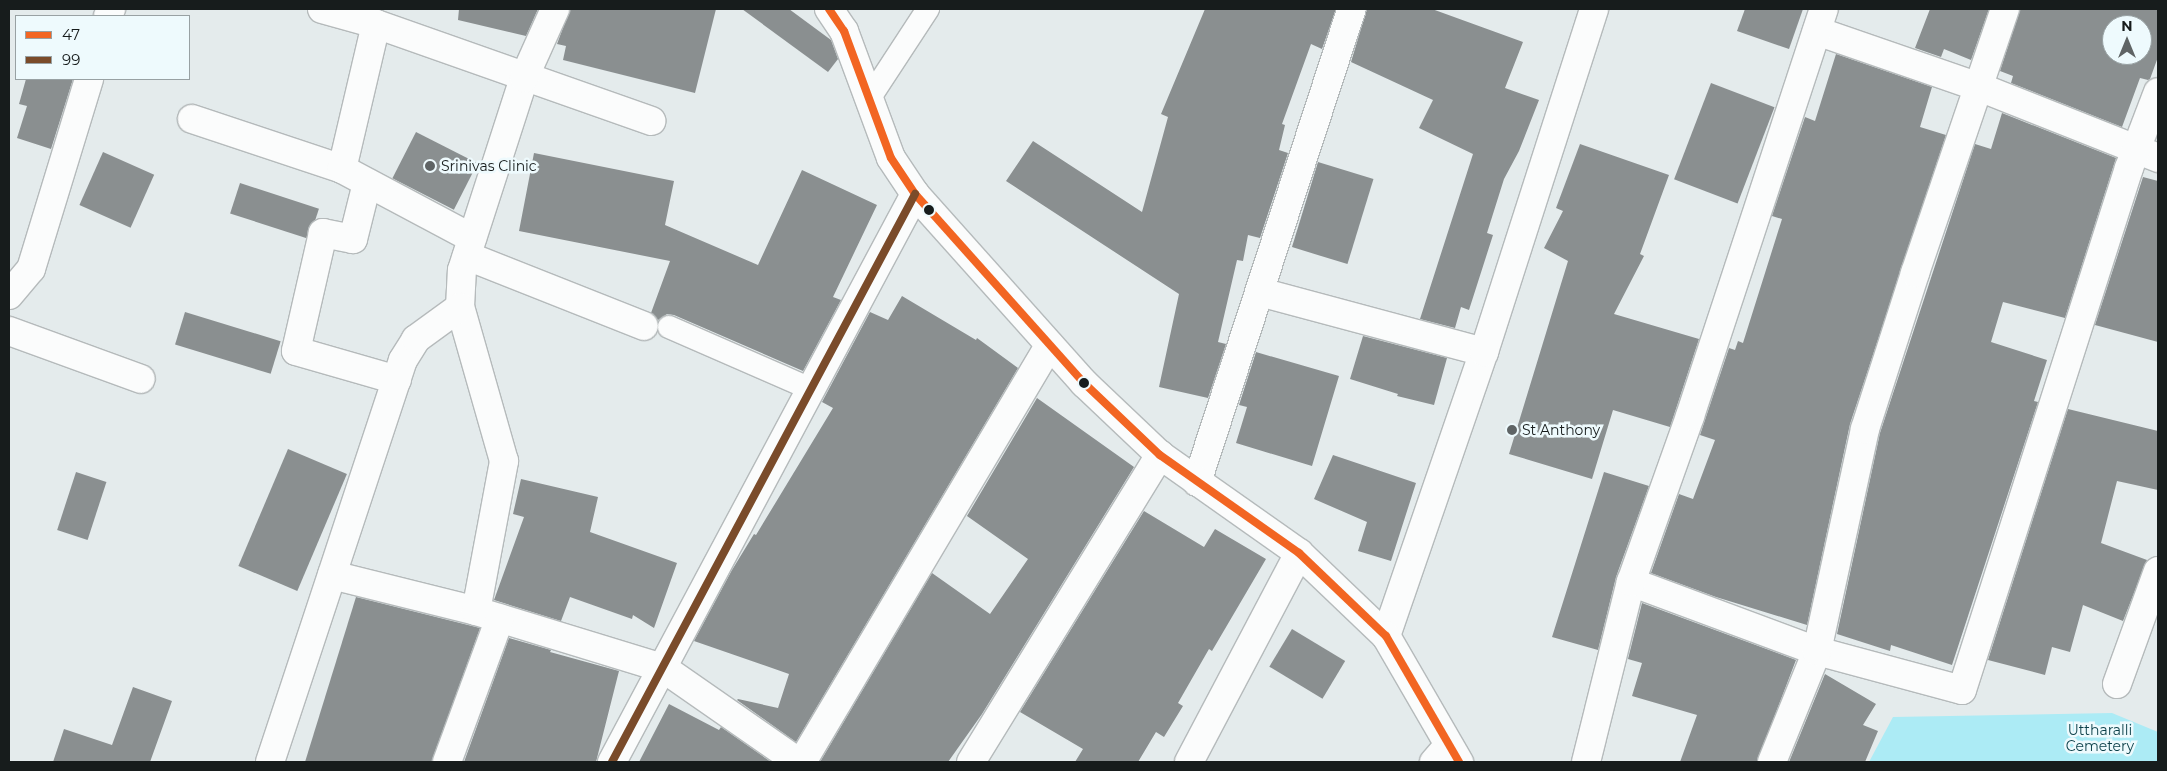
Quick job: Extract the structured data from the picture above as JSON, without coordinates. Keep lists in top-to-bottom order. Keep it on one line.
{"parks":["Uttharalli Cemetery"],"places":["Srinivas Clinic","St Anthony"],"lines":["transit line 47","transit line 99"],"legend":["47","99"],"north":"top"}
